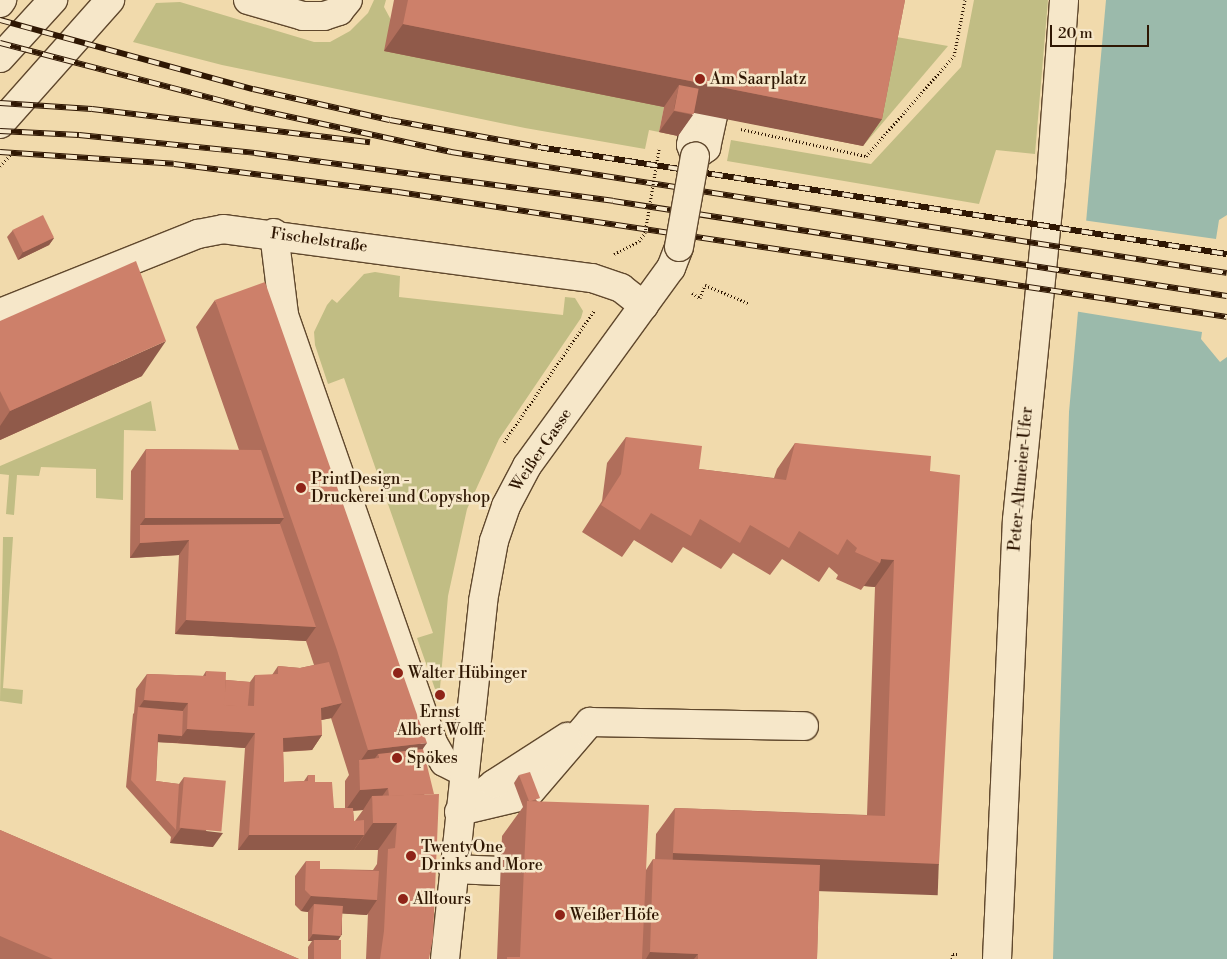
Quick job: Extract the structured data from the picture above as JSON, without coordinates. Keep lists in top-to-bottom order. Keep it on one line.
{"streets":{"street":["Fischelstraße","Weißer Gasse","Peter-Altmeier-Ufer"]},"crossings":[["Fischelstraße","Weißer Gasse"]],"places":["Am Saarplatz","PrintDesign - Druckerei und Copyshop","Walter Hübinger","Ernst Albert Wolff","Spökes","TwentyOne Drinks and More","Alltours","Weißer Höfe"],"scale_bar":"20 m"}
